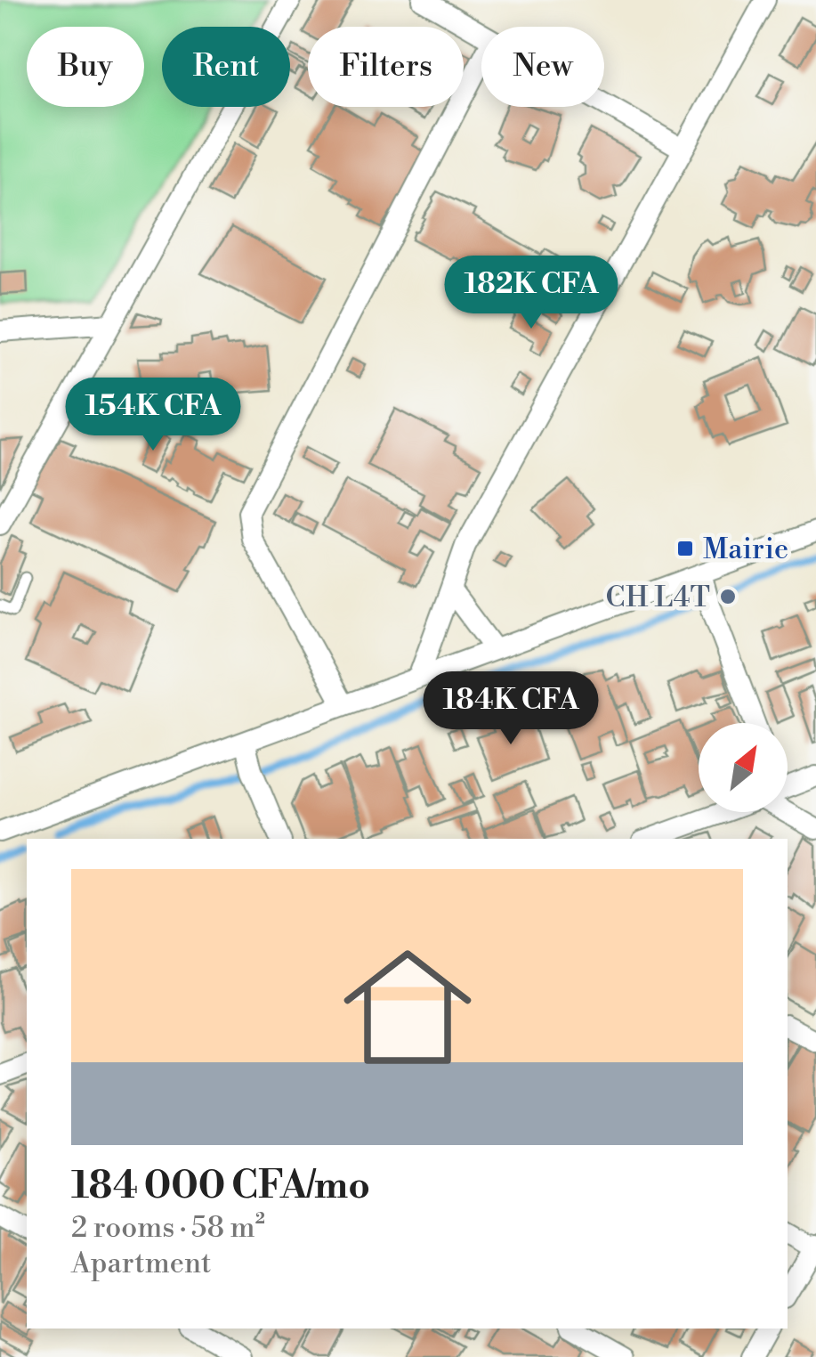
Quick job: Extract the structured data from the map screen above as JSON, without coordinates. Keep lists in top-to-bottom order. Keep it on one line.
{"places":{"transit":["Mairie"],"other":["CH L4T"]},"north":"top right","page":{"chip":["Buy","Rent","Filters","New"],"price":["182K CFA","154K CFA","184K CFA"],"list":[{"name":"184 000 CFA/mo","note":"2 rooms · 58 m² · Apartment"}]}}
